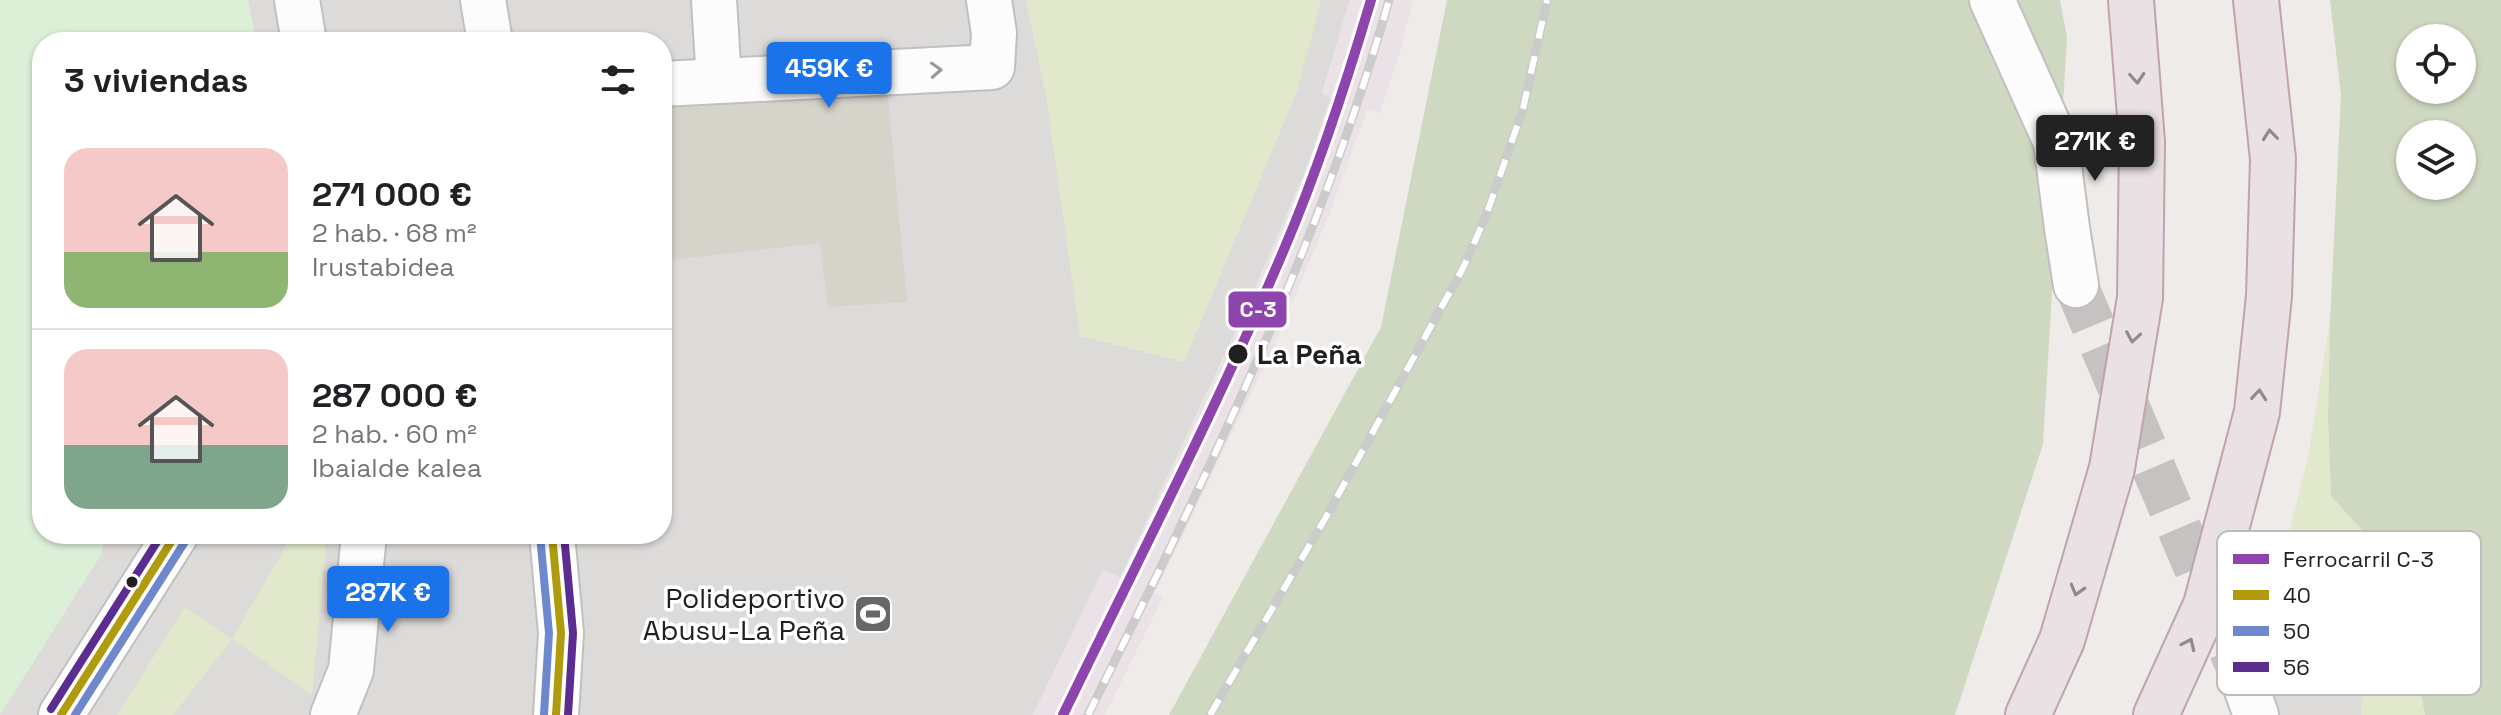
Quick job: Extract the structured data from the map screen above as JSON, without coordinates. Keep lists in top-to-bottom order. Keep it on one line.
{"places":{"other":["La Peña"],"sports":["Polideportivo Abusu-La Peña"]},"lines":["rail line C-3","transit line 40","transit line 50","transit line 56"],"legend":["Ferrocarril C-3","40","50","56"],"page":{"heading":"3 viviendas","price":["459K €","271K €","287K €"],"list":[{"name":"271 000 €","note":"2 hab. · 68 m² · Irustabidea"},{"name":"287 000 €","note":"2 hab. · 60 m² · Ibaialde kalea"}]}}
